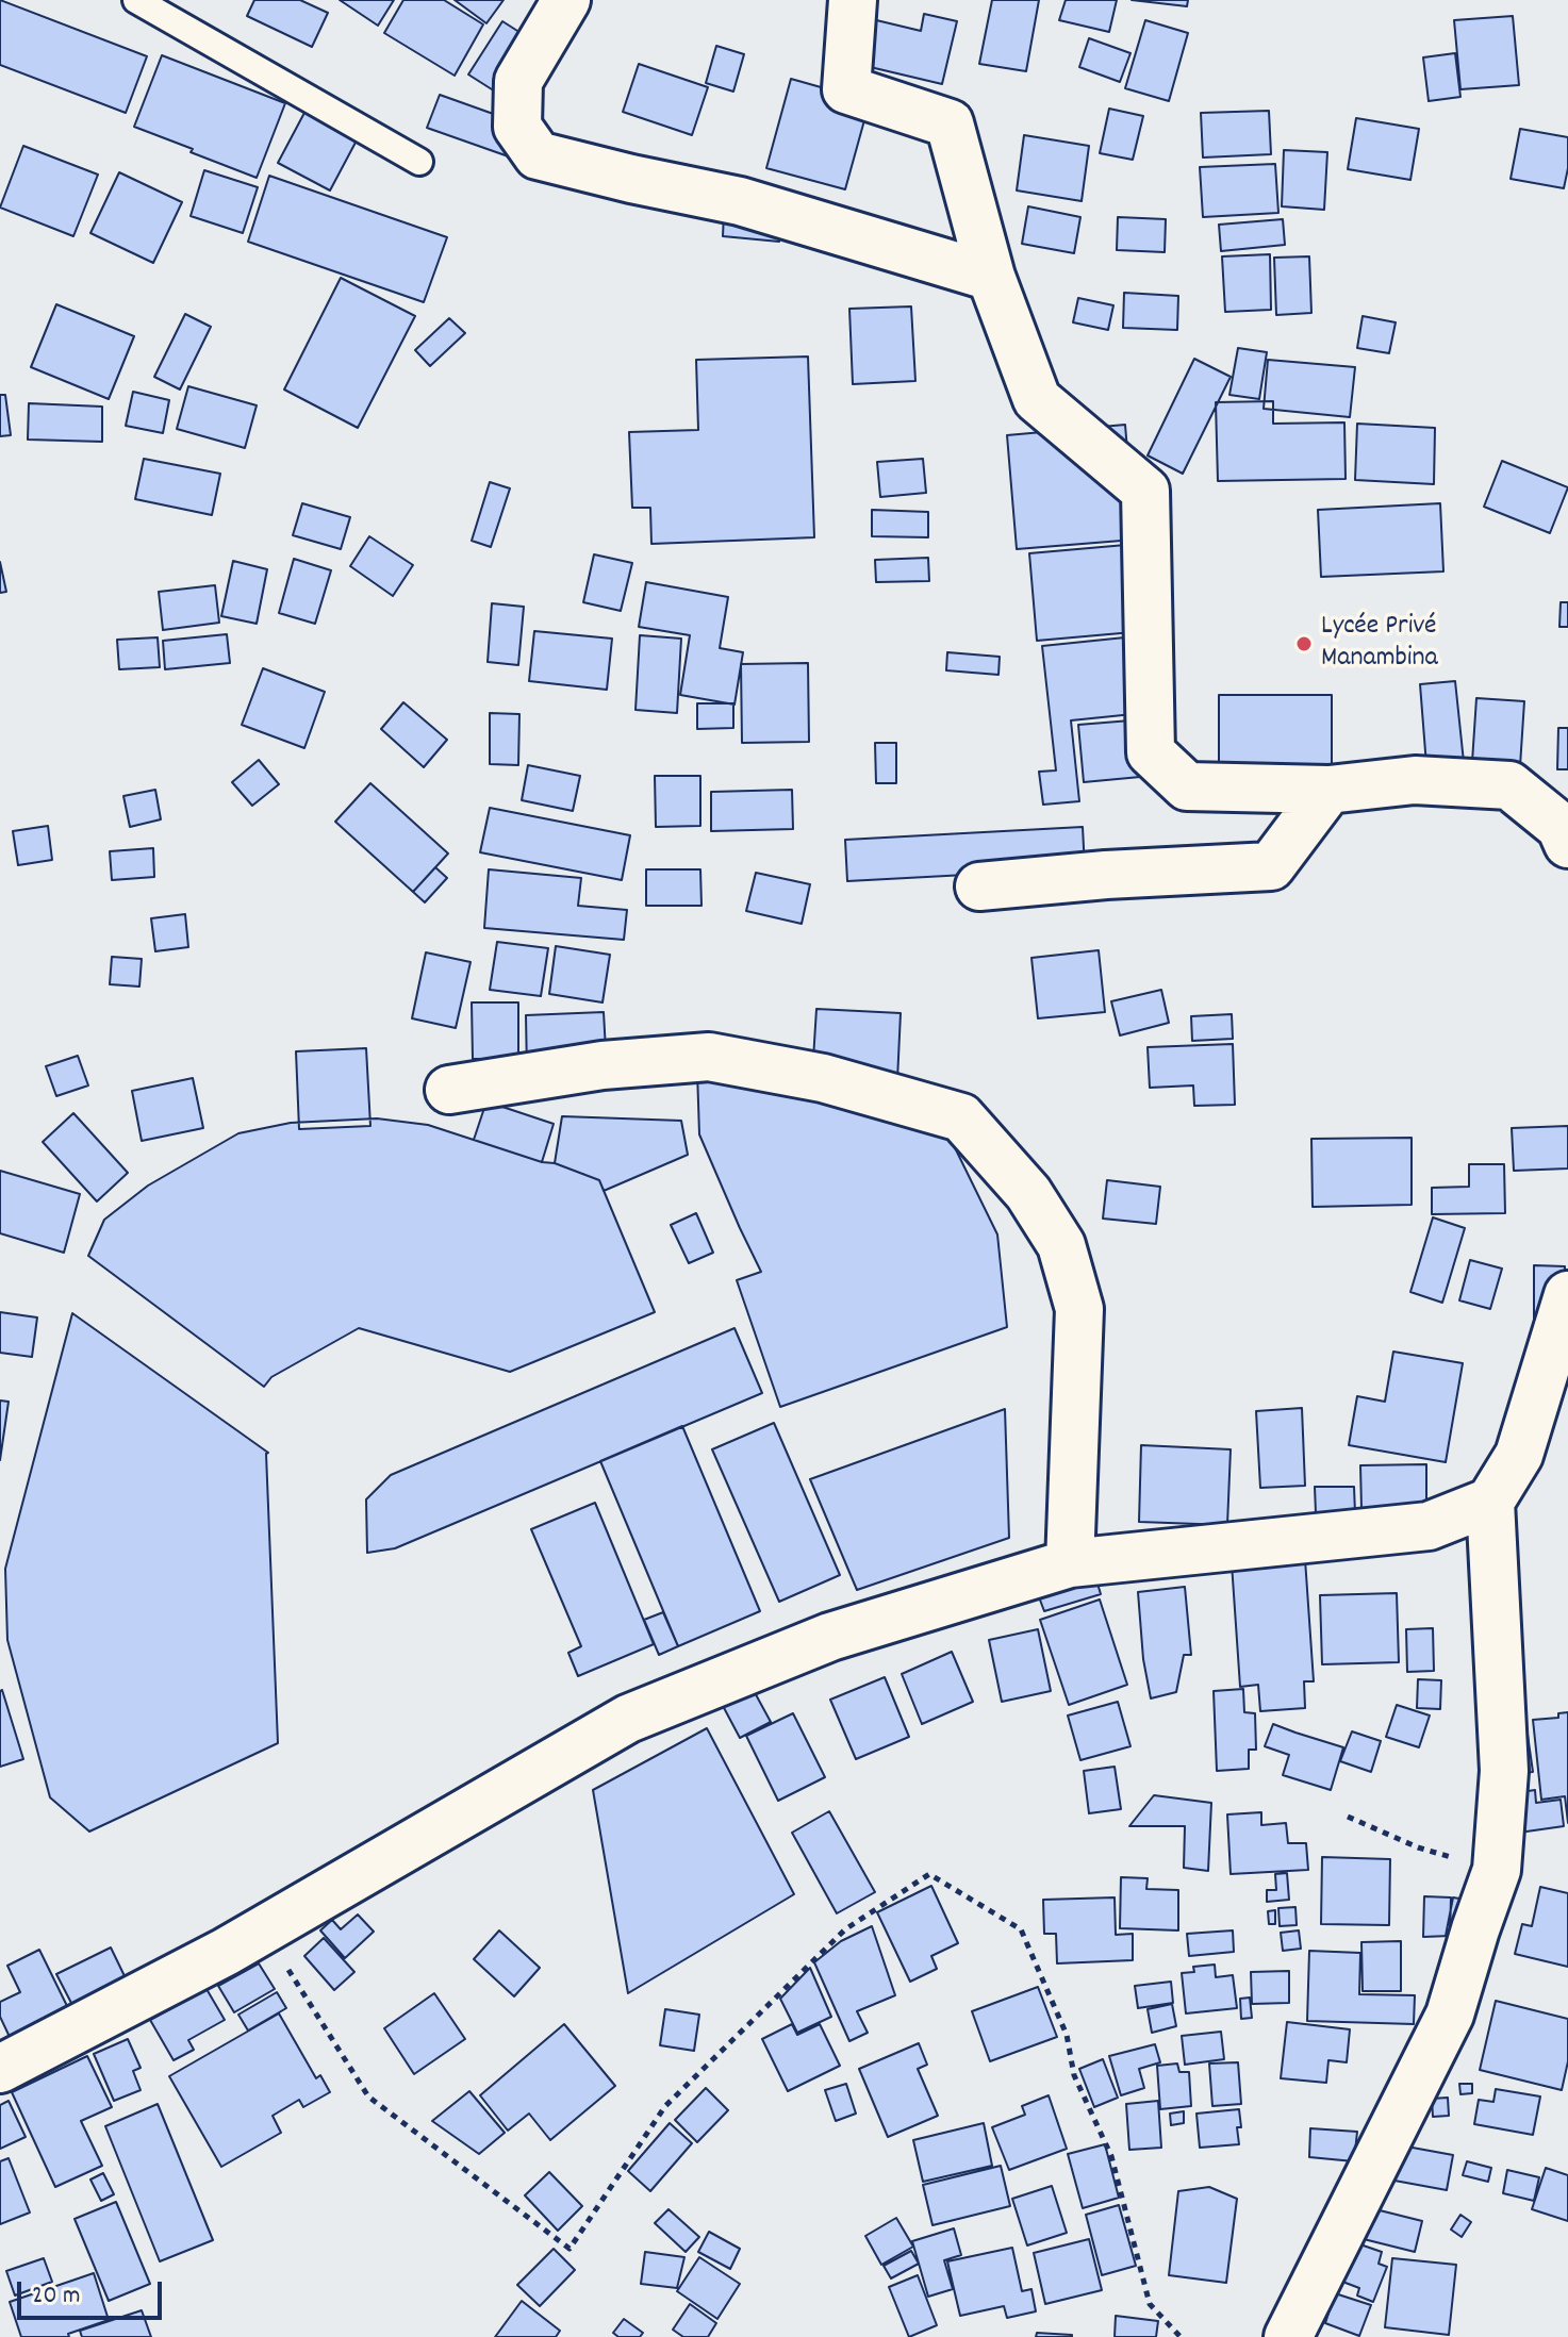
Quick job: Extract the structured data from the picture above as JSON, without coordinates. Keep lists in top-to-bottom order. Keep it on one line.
{"places":["Lycée Privé Manambina"],"scale_bar":"20 m"}
